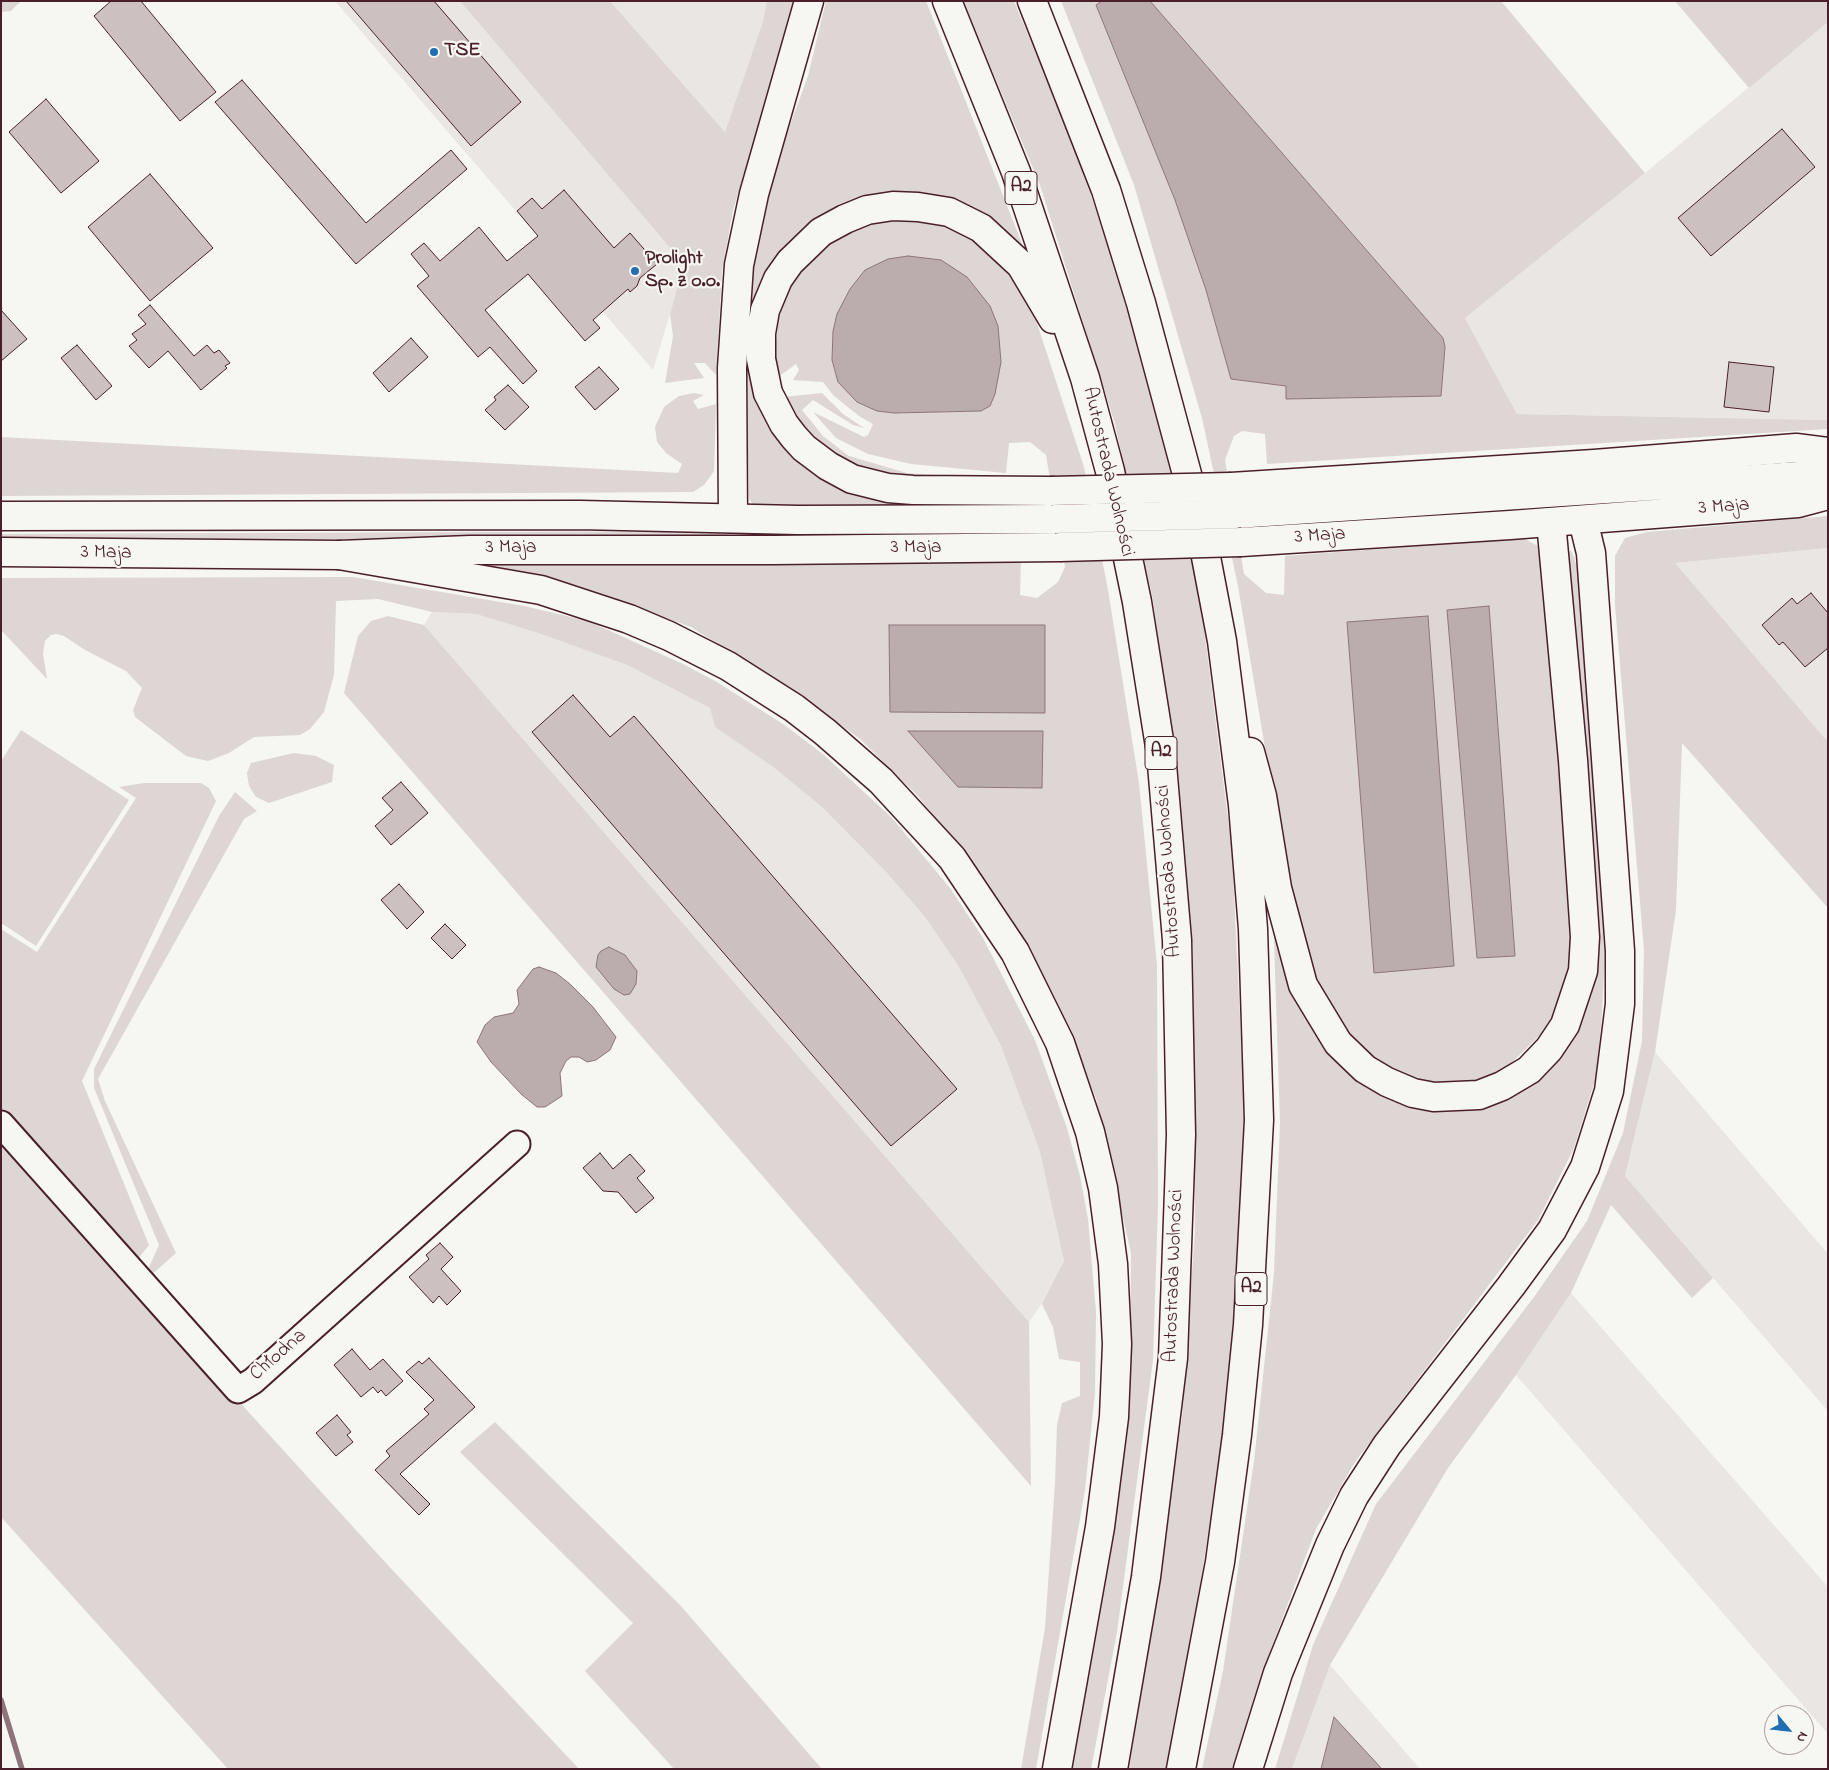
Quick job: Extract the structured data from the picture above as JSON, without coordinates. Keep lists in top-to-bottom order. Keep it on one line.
{"streets":{"main road":["A2","Autostrada Wolności","3 Maja"],"street":["Chłodna"]},"places":["TSE","Prolight Sp. z o.o."],"north":"bottom right"}
